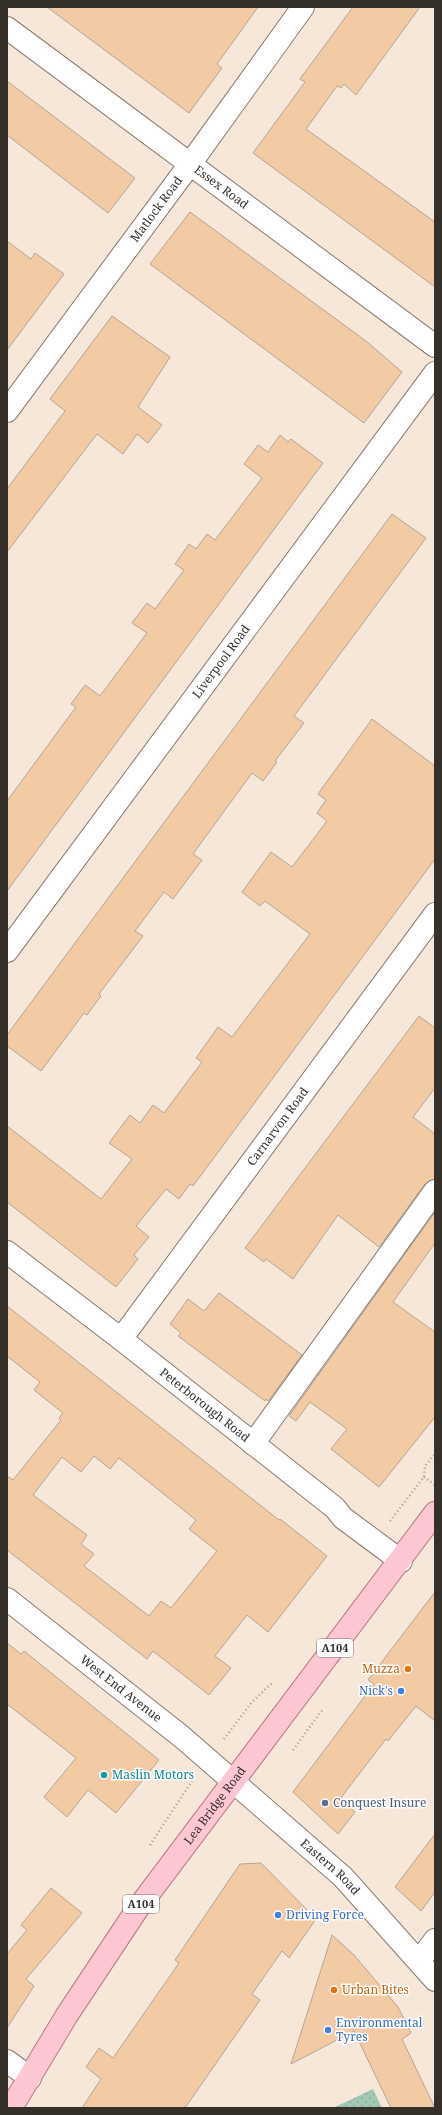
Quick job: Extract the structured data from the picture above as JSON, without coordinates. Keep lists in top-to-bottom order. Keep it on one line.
{"streets":{"main road":["A104","Lea Bridge Road"],"street":["Essex Road","Matlock Road","Liverpool Road","Carnarvon Road","Peterborough Road","West End Avenue","Eastern Road"]},"crossings":[["Essex Road","Matlock Road"],["Carnarvon Road","Peterborough Road"],["Peterborough Road","Lea Bridge Road"],["West End Avenue","Lea Bridge Road"],["West End Avenue","Eastern Road"],["Lea Bridge Road","Eastern Road"]],"places":["Muzza","Nick's","Maslin Motors","Conquest Insure","Driving Force","Urban Bites","Environmental Tyres"]}
